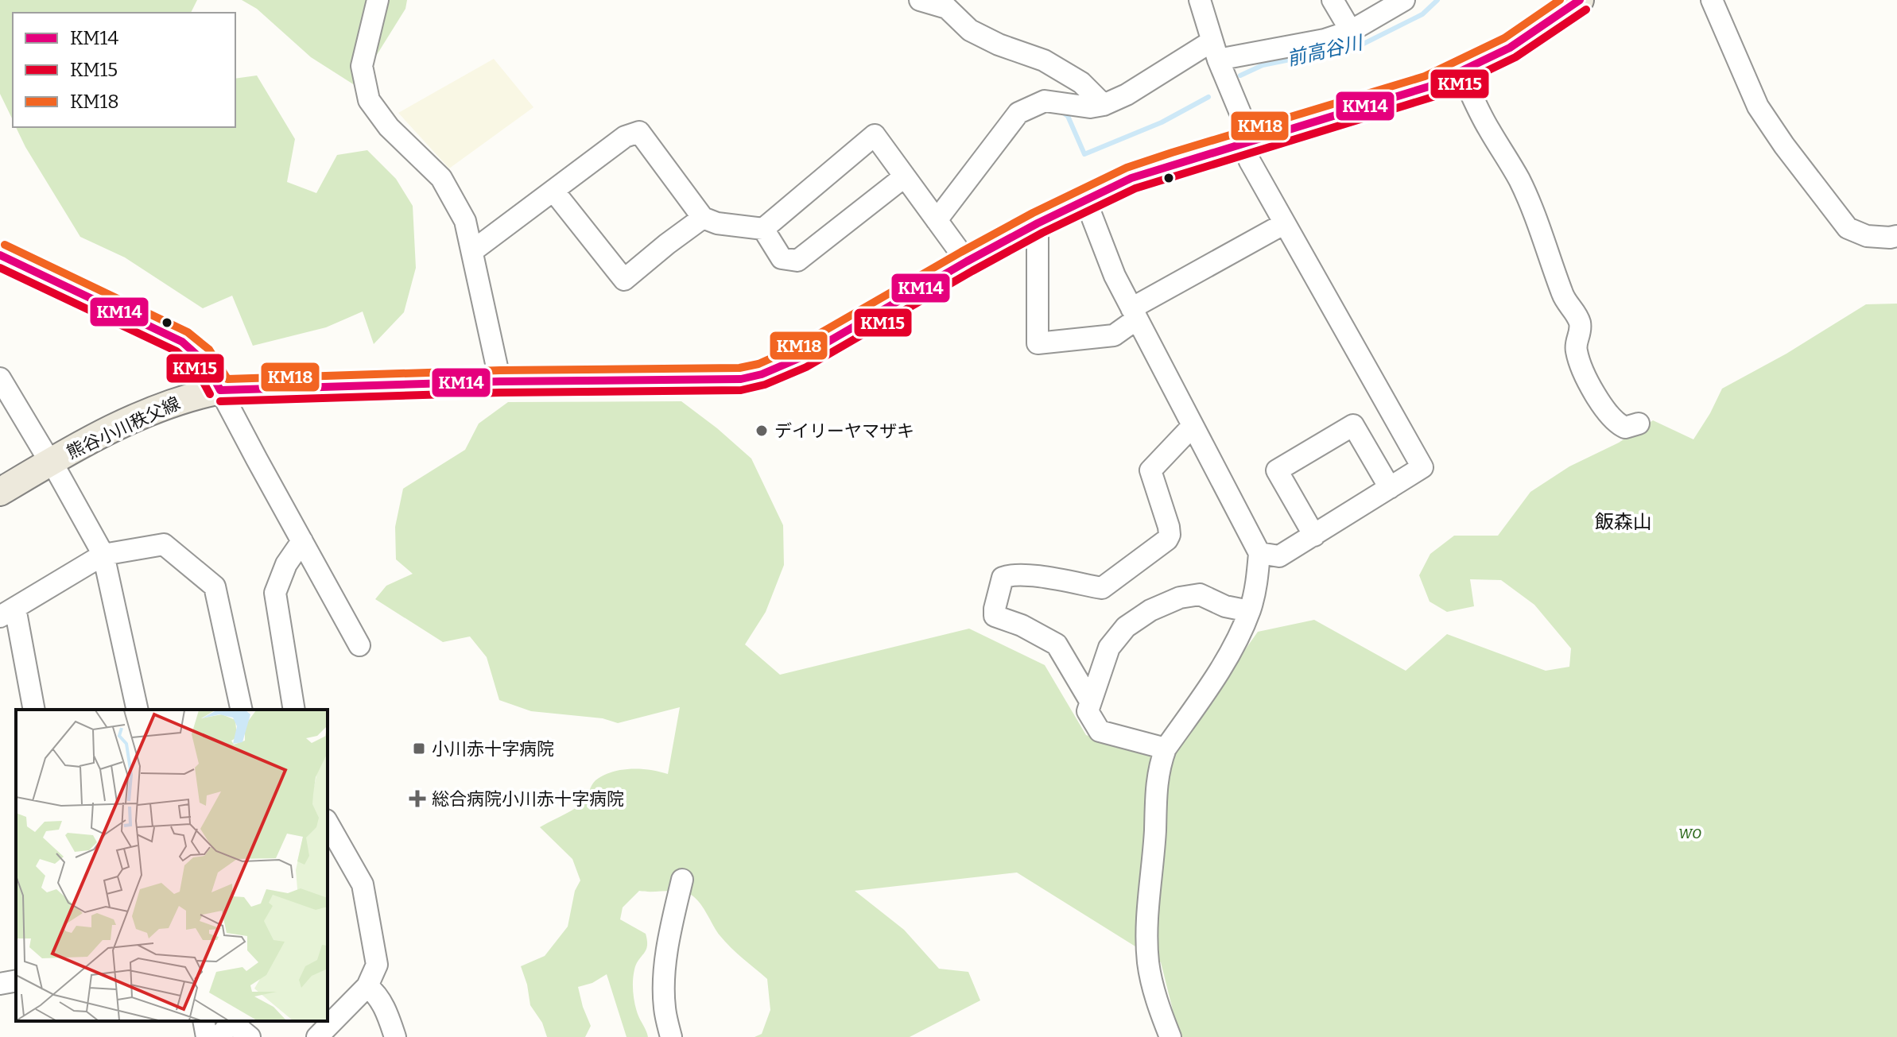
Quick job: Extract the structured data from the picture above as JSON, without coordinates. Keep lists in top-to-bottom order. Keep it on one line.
{"streets":{"main road":["熊谷小川秩父線"]},"districts":["飯森山"],"water":["前高谷川"],"parks":["wo"],"places":{"other":["デイリーヤマザキ"],"transit":["小川赤十字病院"],"health":["総合病院小川赤十字病院"]},"lines":["transit line KM14","transit line KM18","transit line KM15"],"legend":["KM14","KM15","KM18"]}
